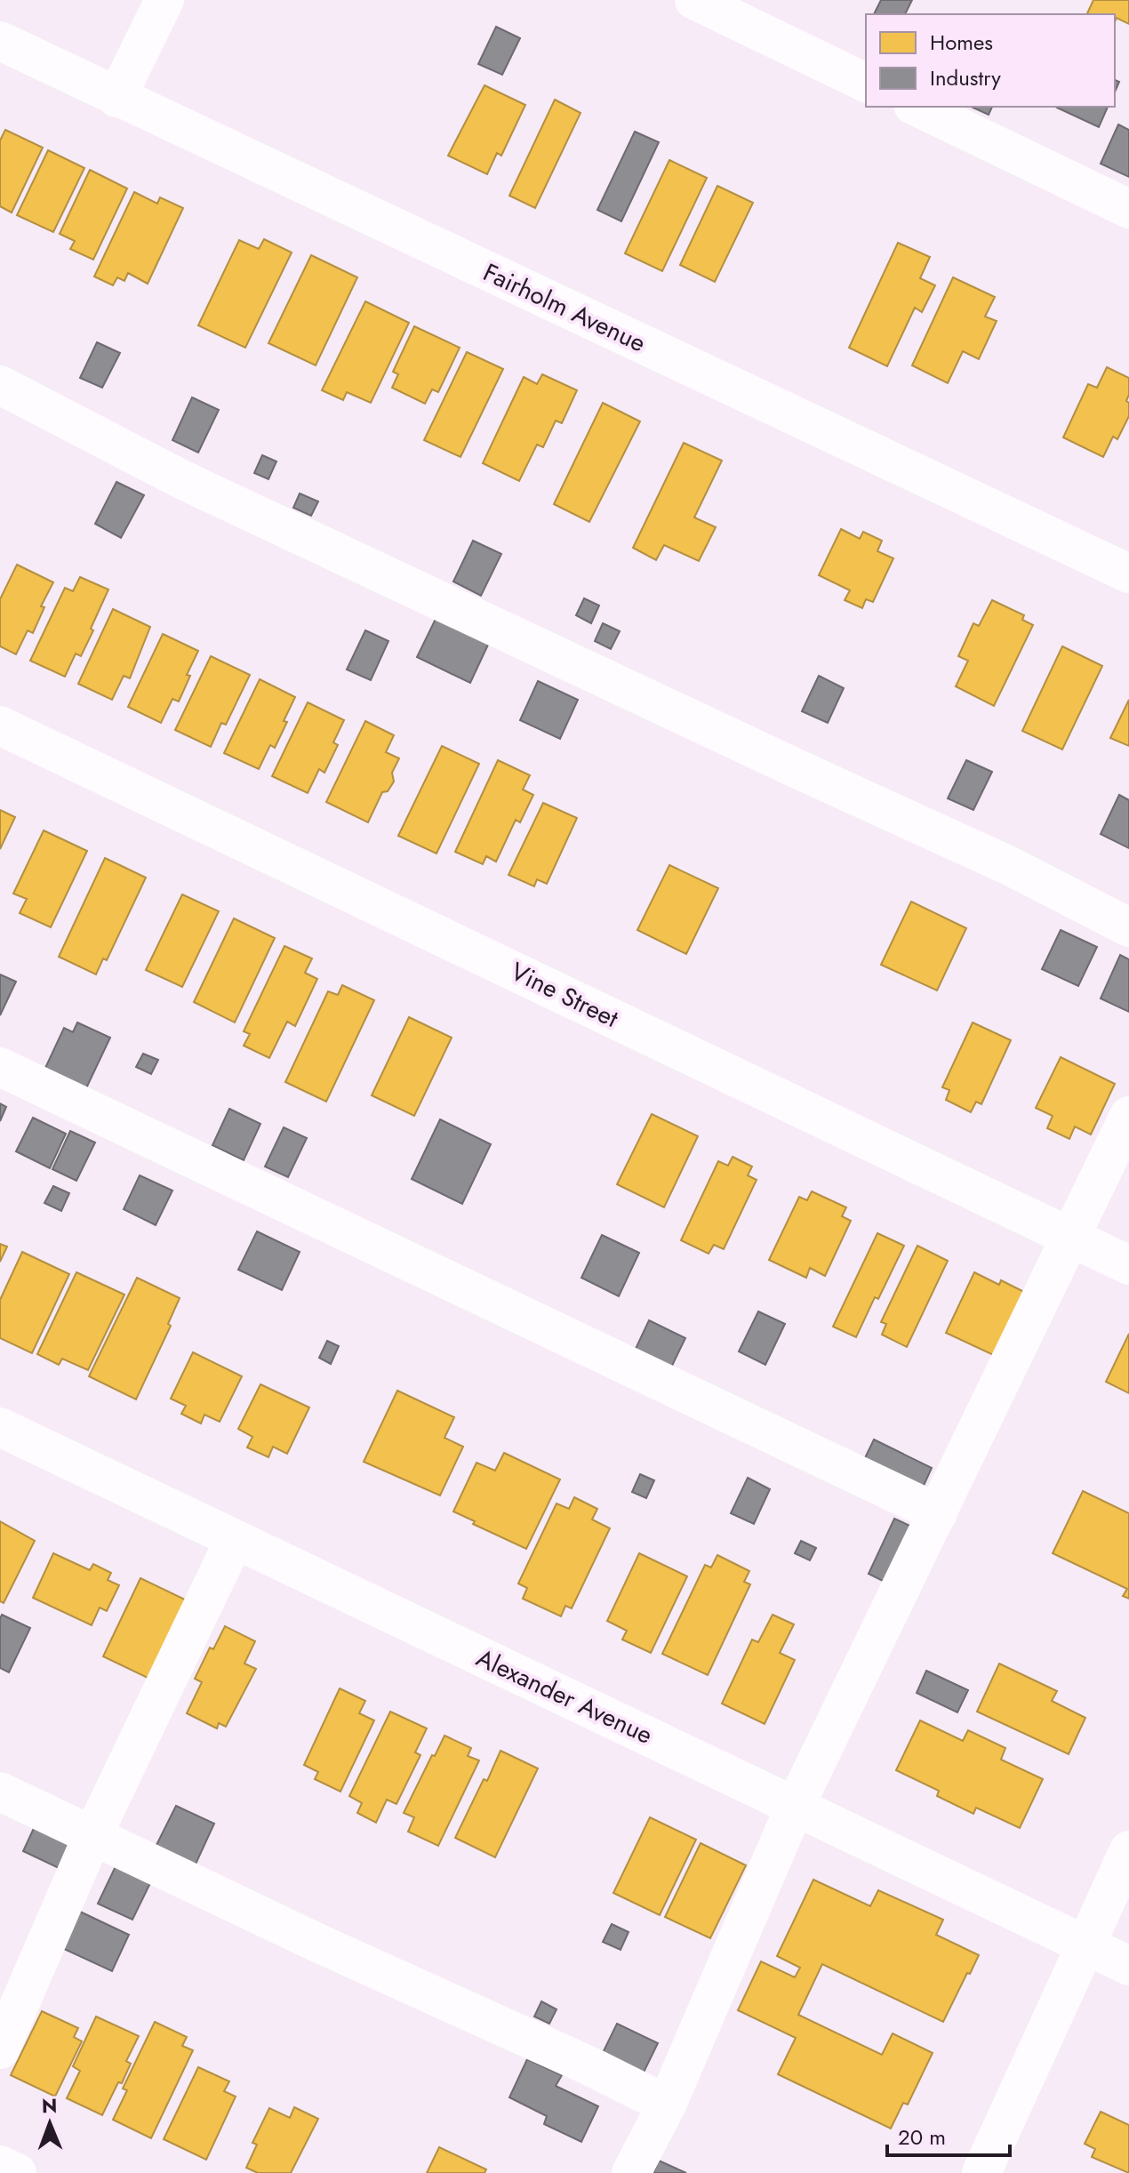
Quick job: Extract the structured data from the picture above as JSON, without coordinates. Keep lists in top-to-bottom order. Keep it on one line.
{"streets":{"street":["Fairholm Avenue","Vine Street","Alexander Avenue"]},"legend":["Homes","Industry"],"scale_bar":"20 m","north":"top"}
